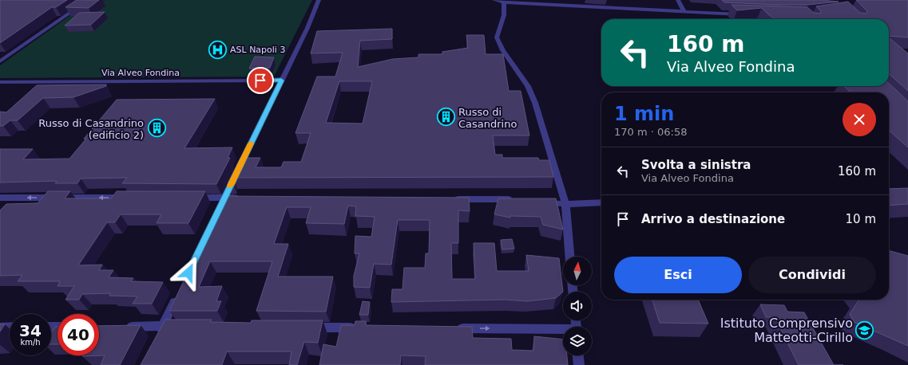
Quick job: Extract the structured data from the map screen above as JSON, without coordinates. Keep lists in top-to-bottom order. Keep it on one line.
{"streets":{"street":["Via Alveo Fondina"]},"places":{"hospital":["ASL Napoli 3"],"building":["Russo di Casandrino","Russo di Casandrino (edificio 2)"],"school or university":["Istituto Comprensivo Matteotti-Cirillo"]},"north":"top","page":{"turn":["160 m","Via Alveo Fondina"],"heading":["1 min","170 m · 06:58"],"list":[{"name":"Svolta a sinistra","note":"Via Alveo Fondina","value":"160 m"},{"name":"Arrivo a destinazione","value":"10 m"}],"buttons":["Esci","Condividi"],"speed":"34 km/h","limit":"40"}}
